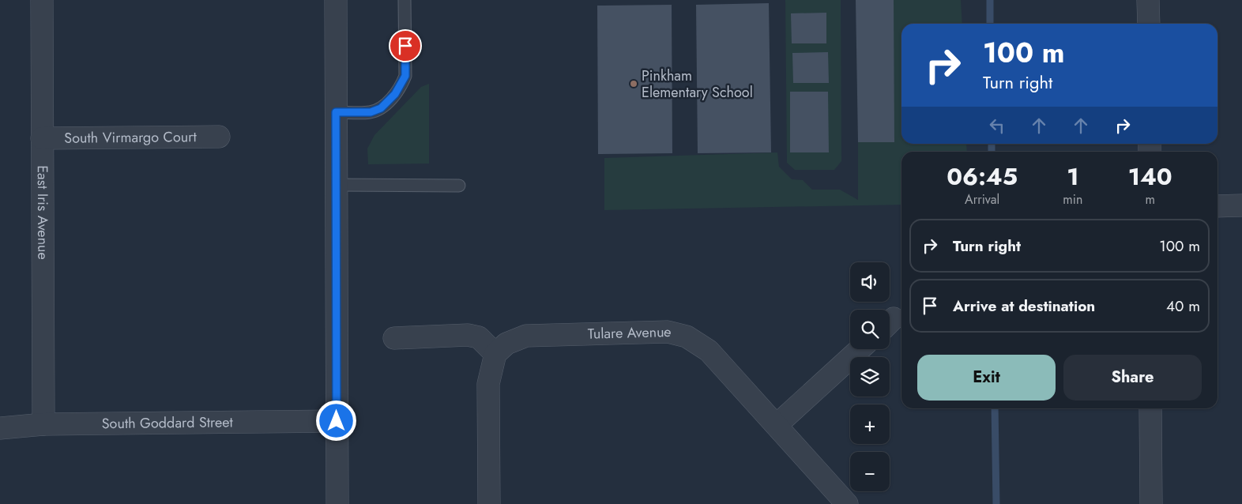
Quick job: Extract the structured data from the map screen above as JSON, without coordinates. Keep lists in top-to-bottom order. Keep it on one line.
{"streets":{"street":["South Virmargo Court","East Iris Avenue","Tulare Avenue","South Goddard Street"]},"crossings":[["South Virmargo Court","East Iris Avenue"],["East Iris Avenue","South Goddard Street"]],"places":["Pinkham Elementary School"],"page":{"turn":["100 m","Turn right"],"eta":["06:45","Arrival","1","min","140","m"],"list":[{"name":"Turn right","value":"100 m"},{"name":"Arrive at destination","value":"40 m"}],"map_buttons":["+","−"],"buttons":["Exit","Share"]}}
